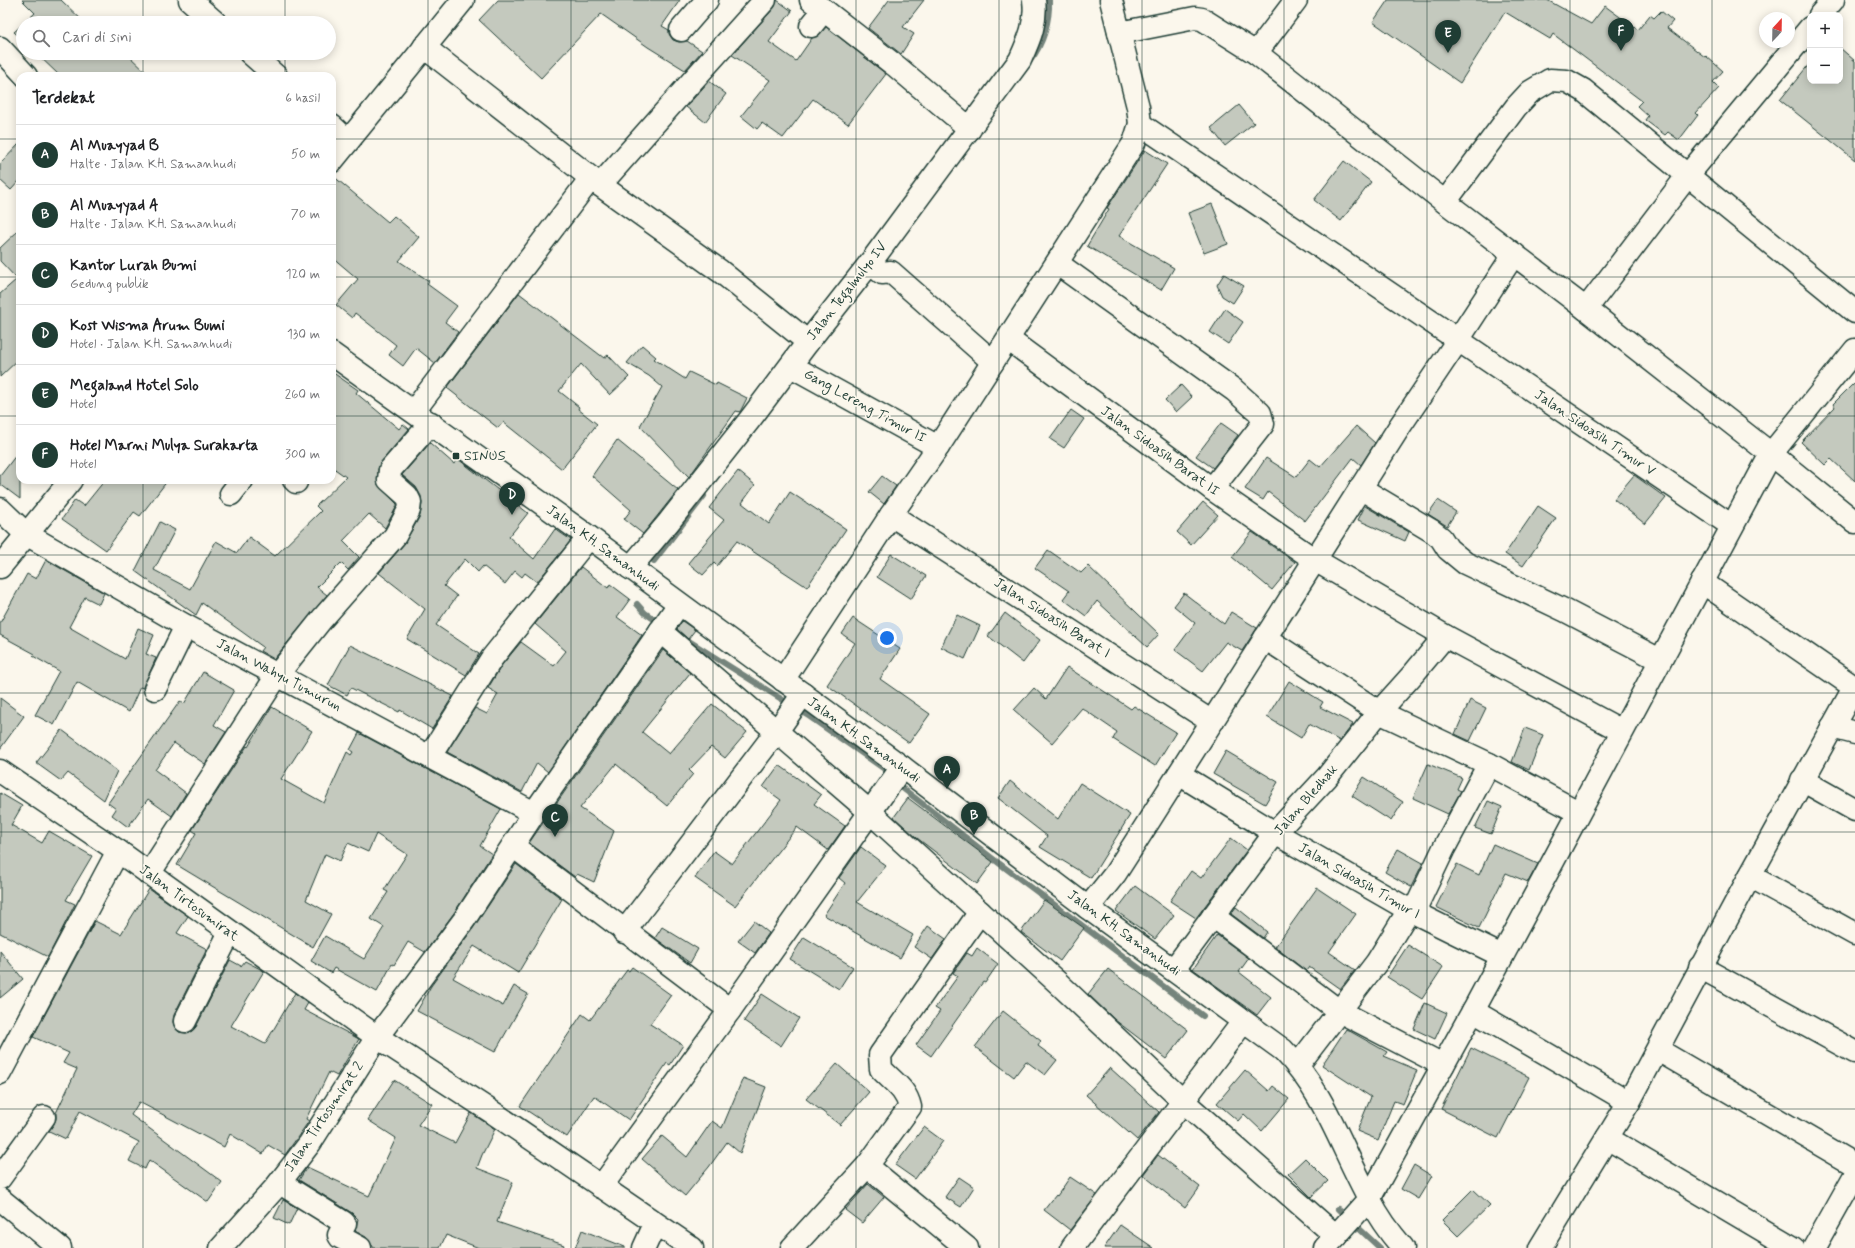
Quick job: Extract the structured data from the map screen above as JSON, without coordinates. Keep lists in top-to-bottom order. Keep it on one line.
{"streets":{"street":["Jalan Tegalmulyo IV","Gang Lereng Timur II","Jalan Sidoasih Timur V","Jalan Sidoasih Barat II","Jalan KH. Samanhudi","Jalan Sidoasih Barat I","Jalan Wahyu Tumurun","Jalan Bledhak","Jalan Sidoasih Timur I","Jalan Tirtosumirat","Jalan Tirtosumirat 2"]},"crossings":[["Jalan Tegalmulyo IV","Gang Lereng Timur II"],["Jalan Tegalmulyo IV","Jalan KH. Samanhudi"],["Jalan Sidoasih Barat II","Jalan Bledhak"],["Jalan KH. Samanhudi","Jalan Bledhak"],["Jalan KH. Samanhudi","Jalan Tirtosumirat 2"],["Jalan Wahyu Tumurun","Jalan Tirtosumirat 2"],["Jalan Bledhak","Jalan Sidoasih Timur I"],["Jalan Tirtosumirat","Jalan Tirtosumirat 2"]],"places":{"transit":["SINUS"]},"north":"top","page":{"map_buttons":["+","−"],"search":"Cari di sini","pins":["F","E","D","A","B","C"],"heading":["Terdekat","6 hasil"],"list":[{"mark":"A","name":"Al Muayyad B","note":"Halte · Jalan KH. Samanhudi","value":"50 m"},{"mark":"B","name":"Al Muayyad A","note":"Halte · Jalan KH. Samanhudi","value":"70 m"},{"mark":"C","name":"Kantor Lurah Bumi","note":"Gedung publik","value":"120 m"},{"mark":"D","name":"Kost Wisma Arum Bumi","note":"Hotel · Jalan KH. Samanhudi","value":"130 m"},{"mark":"E","name":"Megaland Hotel Solo","note":"Hotel","value":"260 m"},{"mark":"F","name":"Hotel Marni Mulya Surakarta","note":"Hotel","value":"300 m"}]}}
